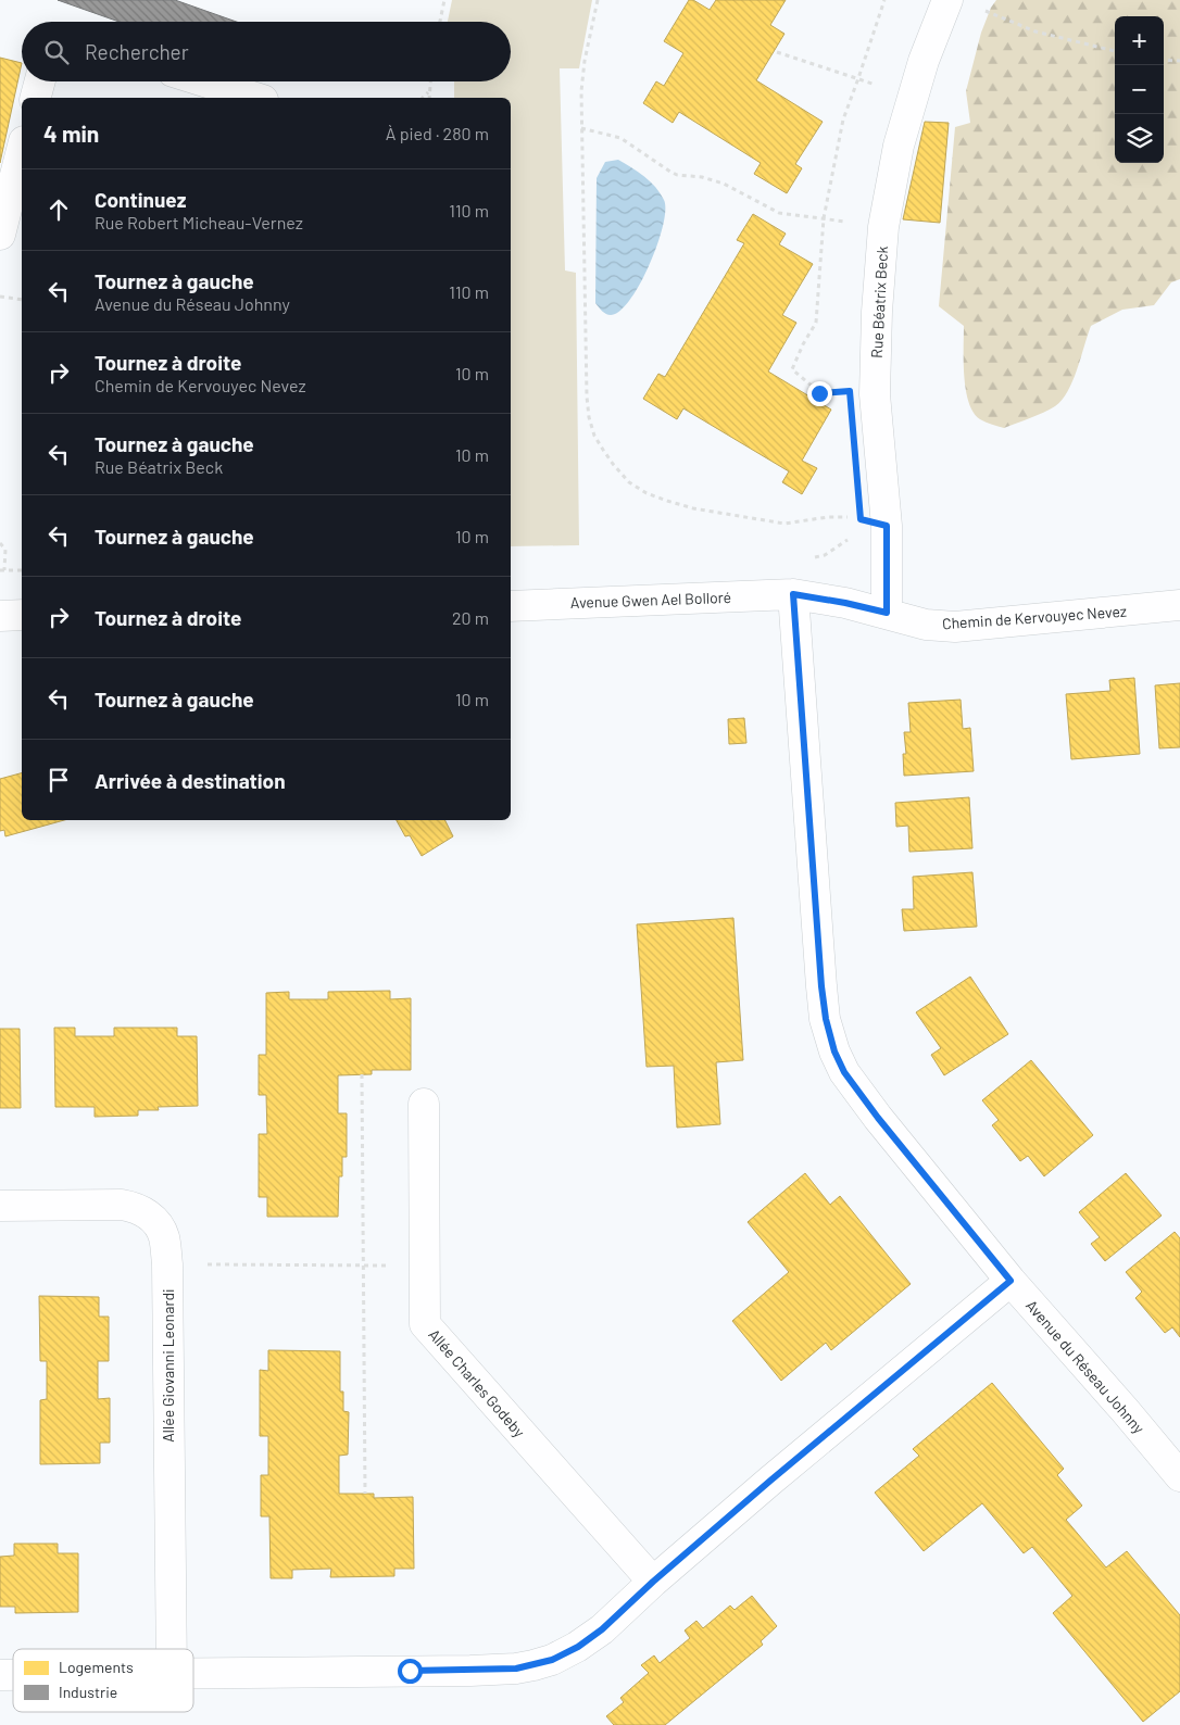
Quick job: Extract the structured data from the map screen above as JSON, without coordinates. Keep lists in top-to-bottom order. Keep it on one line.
{"streets":{"street":["Rue Béatrix Beck","Avenue Gwen Ael Bolloré","Chemin de Kervouyec Nevez","Allée Giovanni Leonardi","Avenue du Réseau Johnny","Allée Charles Godeby"]},"crossings":[["Rue Béatrix Beck","Chemin de Kervouyec Nevez"],["Avenue Gwen Ael Bolloré","Chemin de Kervouyec Nevez"],["Avenue Gwen Ael Bolloré","Avenue du Réseau Johnny"],["Chemin de Kervouyec Nevez","Avenue du Réseau Johnny"]],"legend":["Logements","Industrie"],"page":{"map_buttons":["+","−"],"search":"Rechercher","heading":["4 min","À pied · 280 m"],"list":[["Continuez","Rue Robert Micheau-Vernez","110 m"],["Tournez à gauche","Avenue du Réseau Johnny","110 m"],["Tournez à droite","Chemin de Kervouyec Nevez","10 m"],["Tournez à gauche","Rue Béatrix Beck","10 m"],["Tournez à gauche","10 m"],["Tournez à droite","20 m"],["Tournez à gauche","10 m"],"Arrivée à destination"]}}
